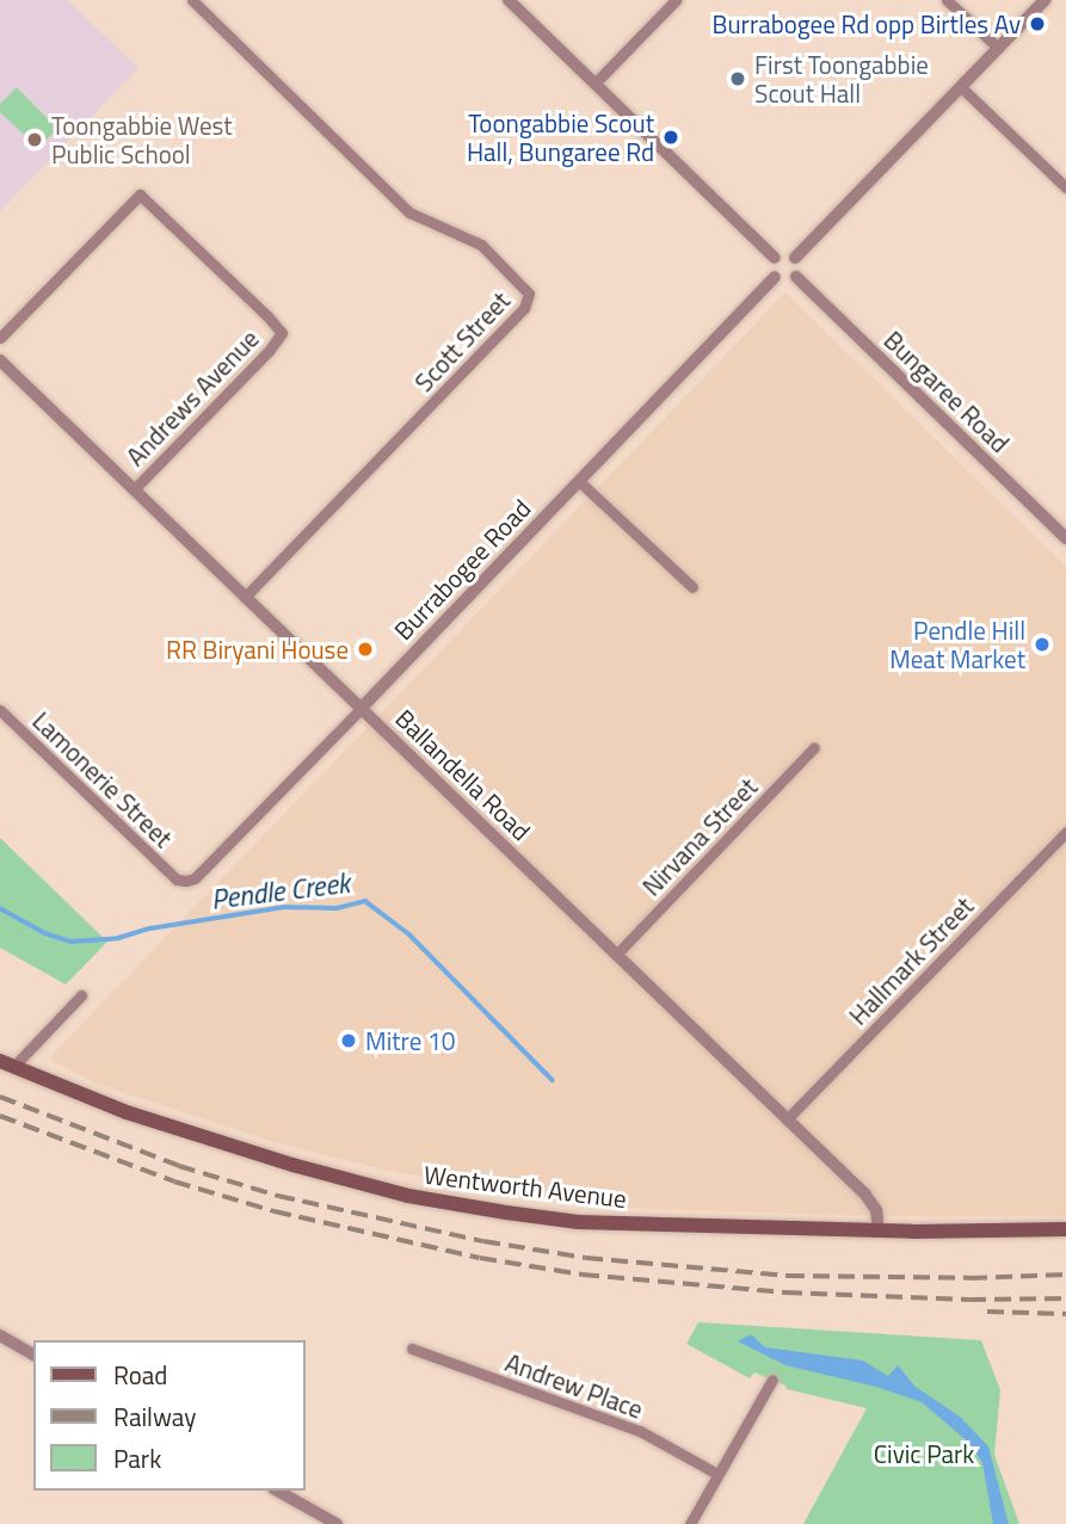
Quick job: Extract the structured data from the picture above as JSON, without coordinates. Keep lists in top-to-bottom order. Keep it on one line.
{"streets":{"main road":["Wentworth Avenue"],"street":["Scott Street","Bungaree Road","Andrews Avenue","Burrabogee Road","Ballandella Road","Lamonerie Street","Nirvana Street","Hallmark Street","Andrew Place"]},"crossings":[["Scott Street","Ballandella Road"],["Bungaree Road","Burrabogee Road"],["Andrews Avenue","Ballandella Road"],["Burrabogee Road","Ballandella Road"],["Burrabogee Road","Lamonerie Street"],["Ballandella Road","Nirvana Street"],["Ballandella Road","Hallmark Street"],["Ballandella Road","Wentworth Avenue"]],"water":["Pendle Creek"],"parks":["Civic Park"],"places":["Burrabogee Rd opp Birtles Av","First Toongabbie Scout Hall","Toongabbie Scout Hall, Bungaree Rd","Toongabbie West Public School","Pendle Hill Meat Market","RR Biryani House","Mitre 10"],"legend":["Road","Railway","Park"]}
